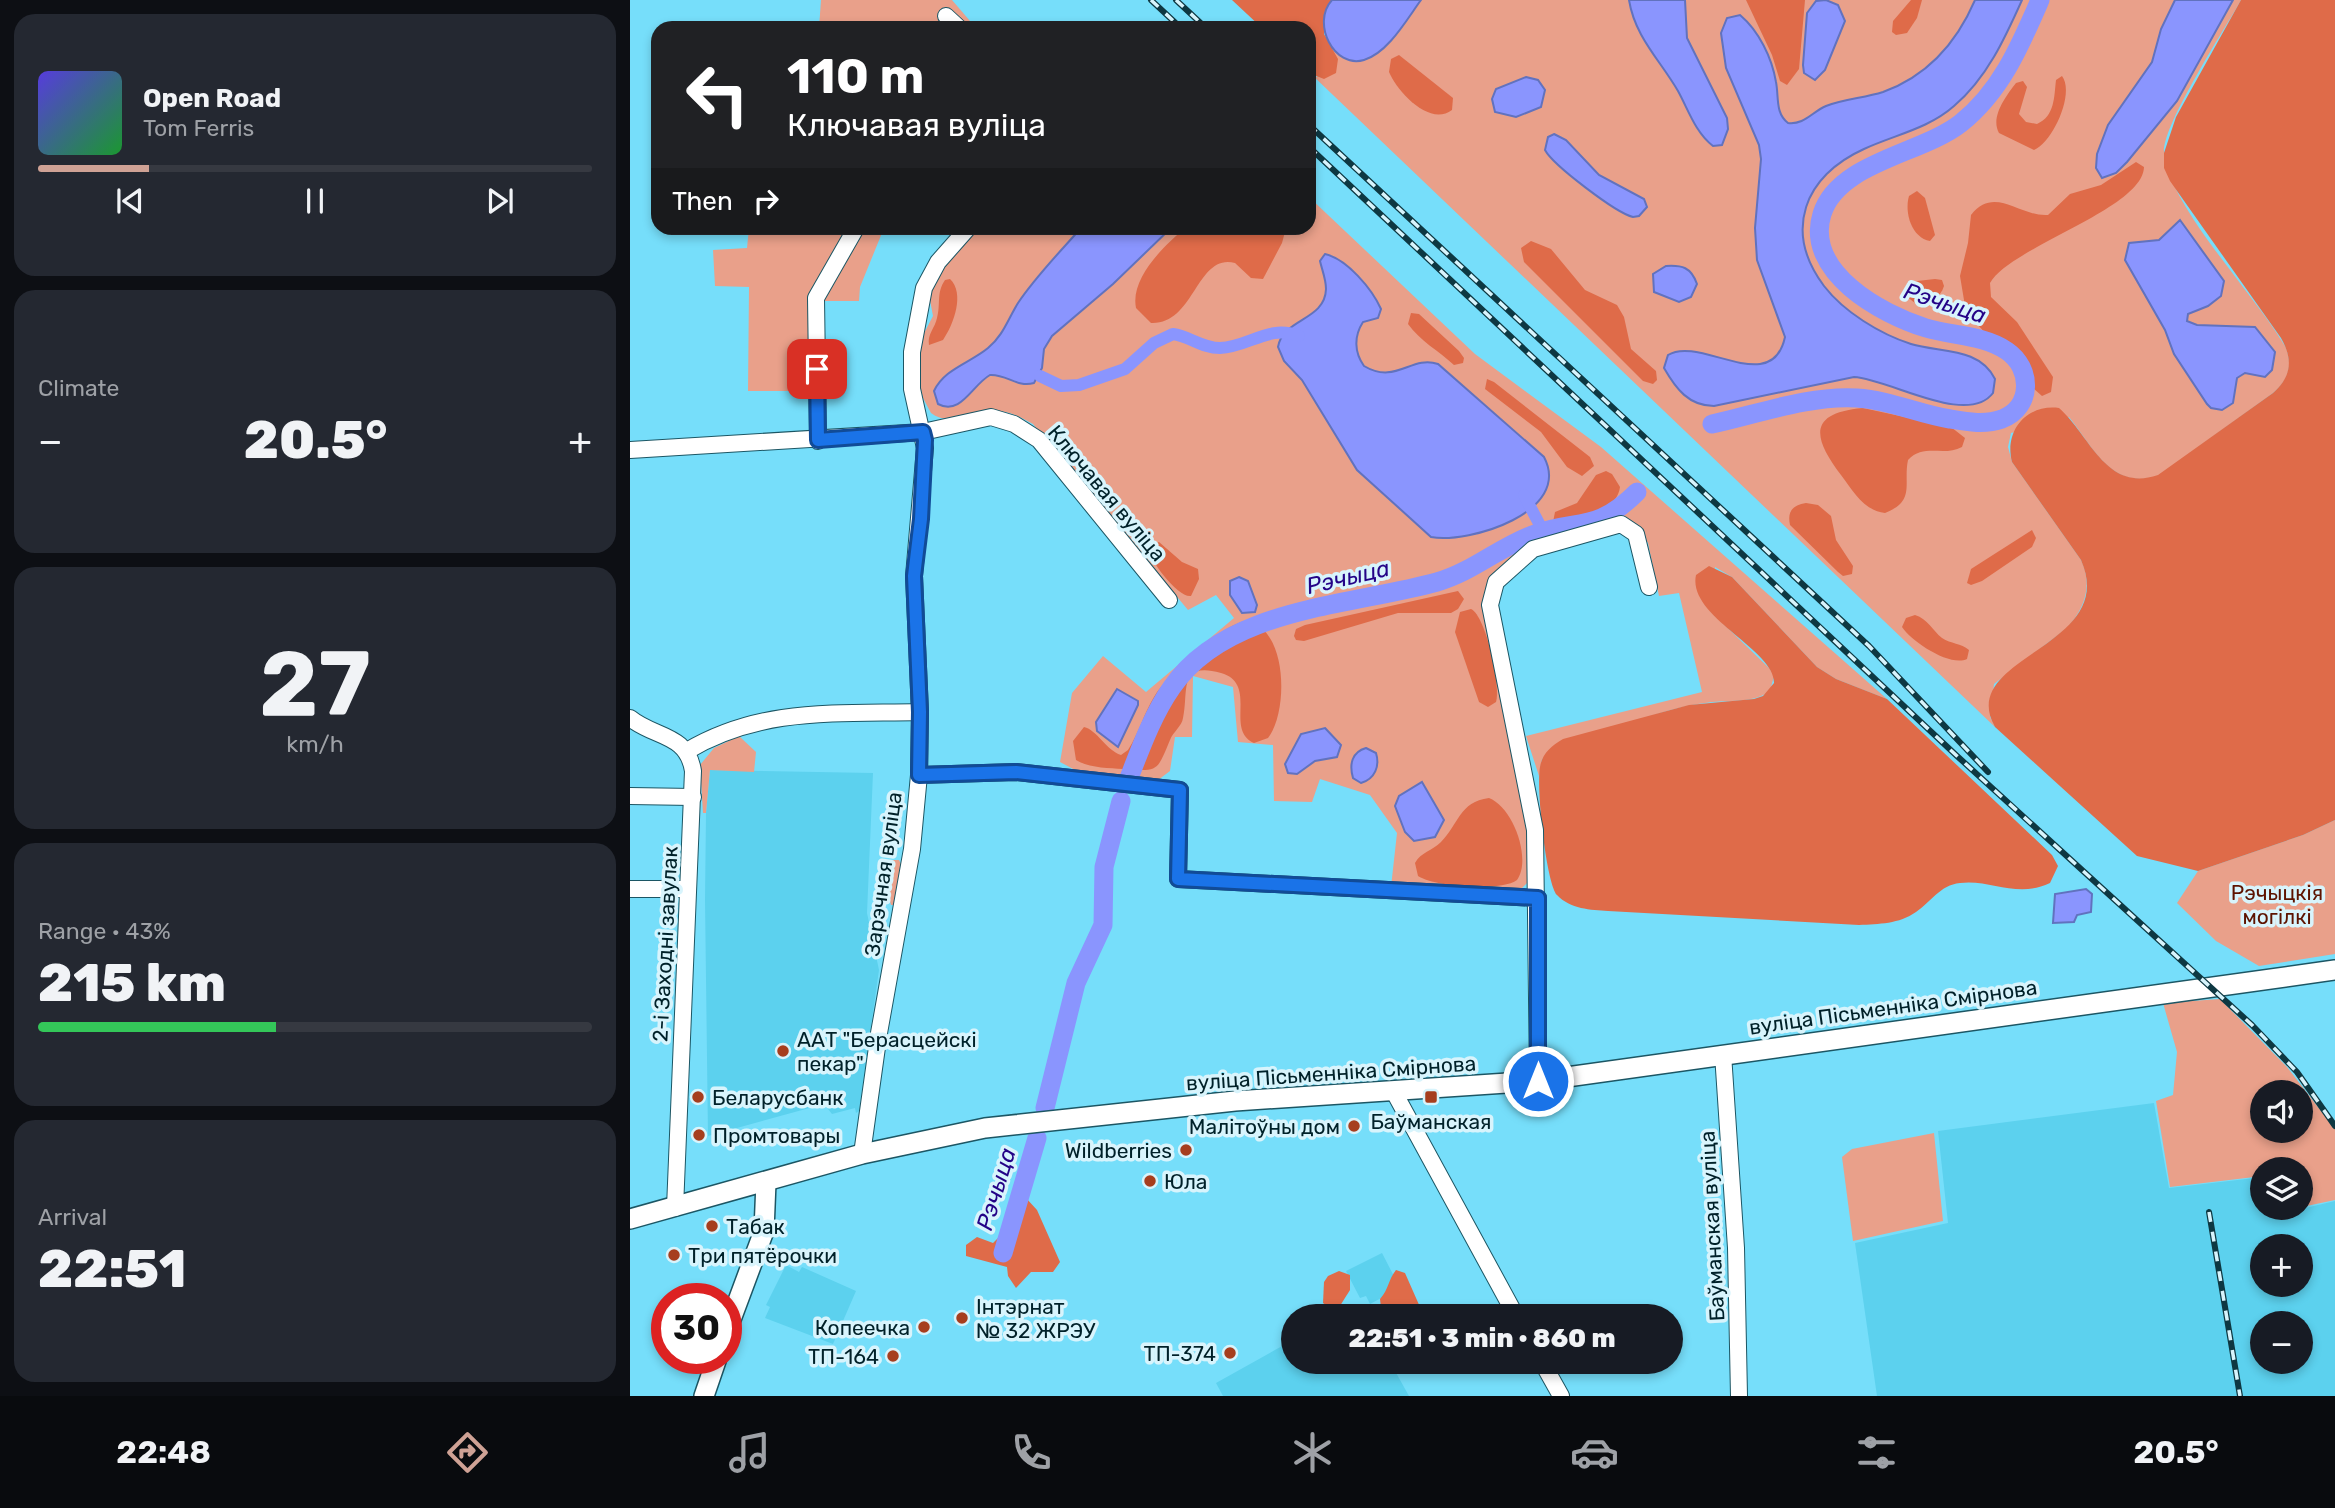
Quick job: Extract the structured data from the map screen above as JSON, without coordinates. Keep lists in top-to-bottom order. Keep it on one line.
{"streets":{"main road":["вуліца Пісьменніка Смірнова"],"street":["Ключавая вуліца","Зарэчная вуліца","2-і Заходні завулак","Баўманская вуліца"]},"crossings":[["Ключавая вуліца","Зарэчная вуліца"],["Зарэчная вуліца","вуліца Пісьменніка Смірнова"],["2-і Заходні завулак","вуліца Пісьменніка Смірнова"],["вуліца Пісьменніка Смірнова","Баўманская вуліца"]],"water":["Рэчыца"],"parks":["Рэчыцкія могілкі"],"places":{"other":["ААТ \"Берасцейскі пекар\"","Беларусбанк","Малітоўны дом","Промтовары","Wildberries","Юла","Табак","Три пятёрочки","Інтэрнат № 32 ЖРЭУ","Копеечка","ТП-374","ТП-164"],"transit":["Баўманская"]},"page":{"turn":["110 m","Ключавая вуліца"],"song":["Open Road","Tom Ferris"],"then":"Then","tile":["Climate",["27","km/h"],["Range · 43%","215 km"],["Arrival","22:51"]],"heat":["−","20.5°","+"],"map_buttons":["+","−"],"limit":"30","trip":"22:51 · 3 min · 860 m","tabs":["22:48","20.5°"]}}
